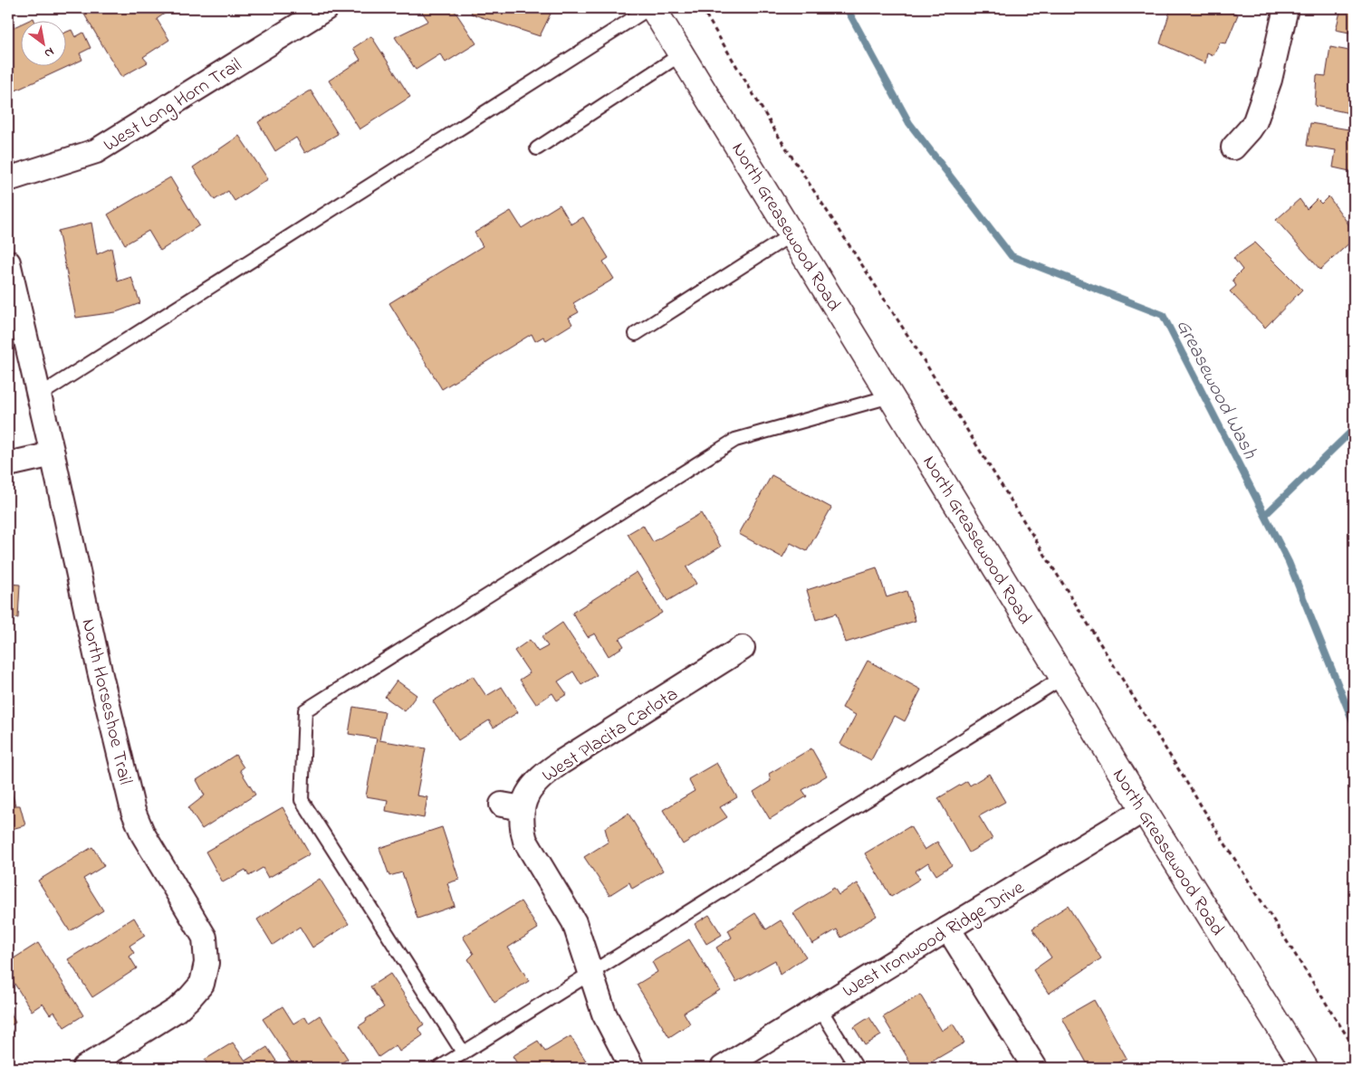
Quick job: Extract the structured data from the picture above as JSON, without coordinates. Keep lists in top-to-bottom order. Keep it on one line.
{"streets":{"street":["West Long Horn Trail","North Greasewood Road","North Horseshoe Trail","West Placita Carlota","West Ironwood Ridge Drive"]},"crossings":[["North Greasewood Road","West Ironwood Ridge Drive"]],"water":["Greasewood Wash"],"north":"bottom right"}
